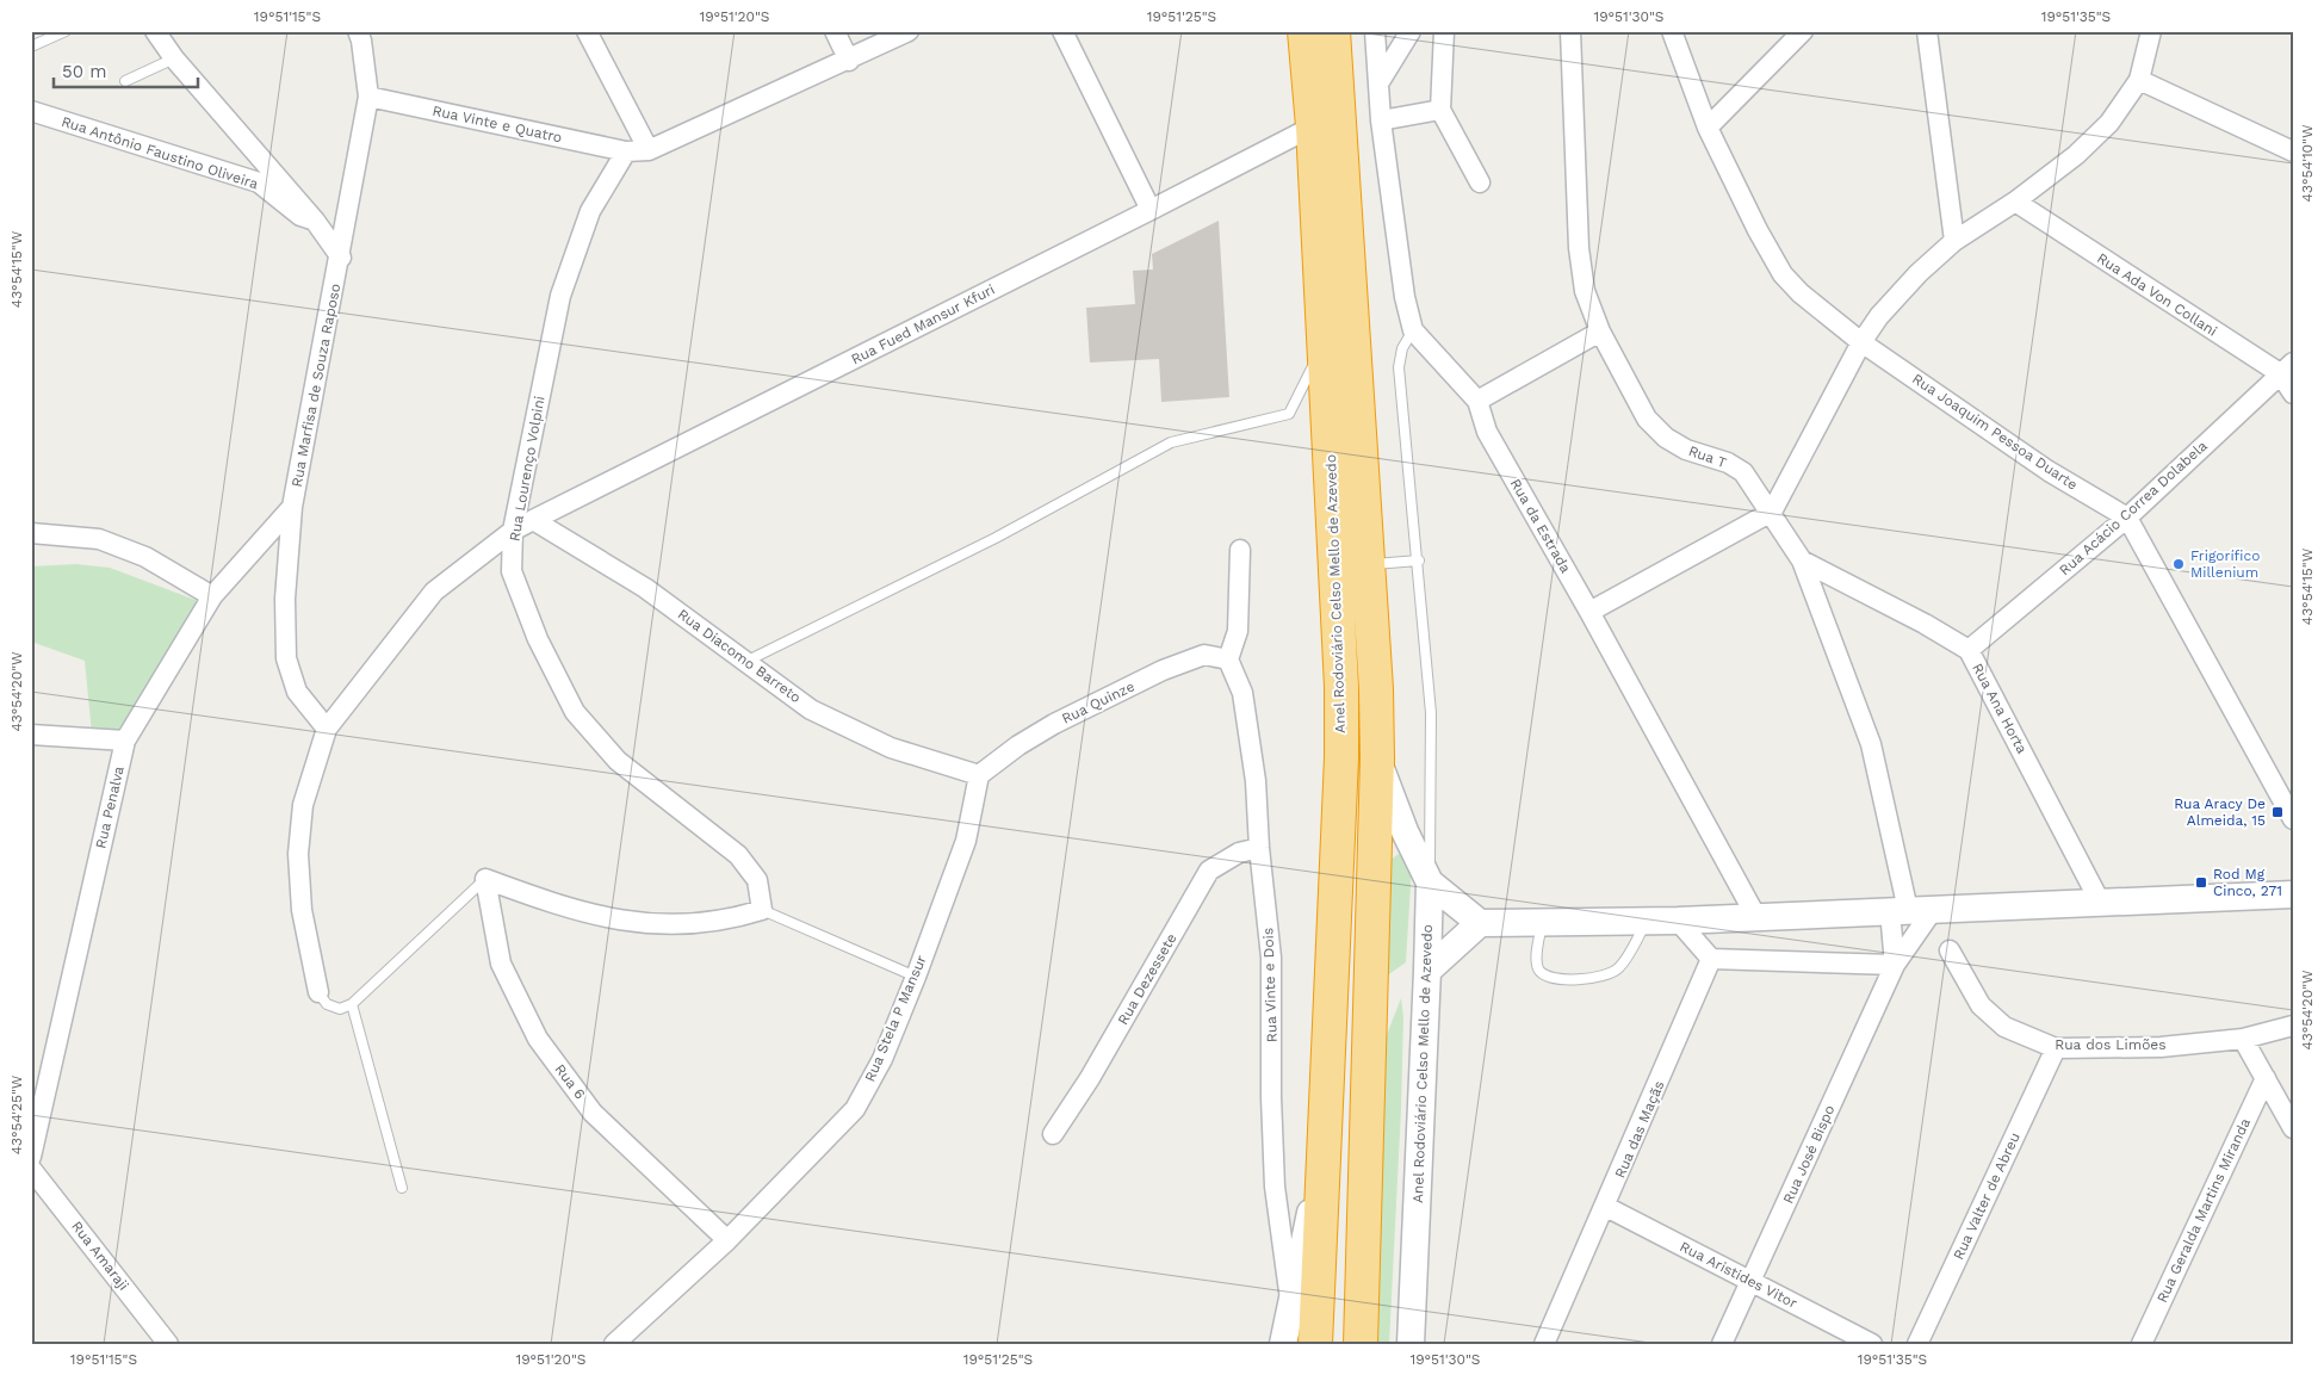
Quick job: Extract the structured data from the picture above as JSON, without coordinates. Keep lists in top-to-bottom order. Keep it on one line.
{"streets":{"highway":["Anel Rodoviário Celso Mello de Azevedo"],"street":["Rua Vinte e Quatro","Rua Antônio Faustino Oliveira","Rua Ada Von Collani","Rua Fued Mansur Kfuri","Rua Marfisa de Souza Raposo","Rua Joaquim Pessoa Duarte","Rua T","Rua Lourenço Volpini","Rua Acácio Correa Dolabela","Rua da Estrada","Rua Diacomo Barreto","Rua Quinze","Rua Ana Horta","Rua Penalva","Rua Dezessete","Rua Vinte e Dois","Rua Stela P Mansur","Rua dos Limões","Rua 6","Rua das Maçãs","Rua José Bispo","Rua Valter de Abreu","Rua Geralda Martins Miranda","Rua Amaraji","Rua Aristides Vitor"]},"crossings":[["Rua Vinte e Quatro","Rua Marfisa de Souza Raposo"],["Rua Vinte e Quatro","Rua Lourenço Volpini"],["Rua Ada Von Collani","Rua Acácio Correa Dolabela"],["Rua Fued Mansur Kfuri","Anel Rodoviário Celso Mello de Azevedo"],["Rua Fued Mansur Kfuri","Rua Diacomo Barreto"],["Rua Marfisa de Souza Raposo","Rua Penalva"],["Rua Joaquim Pessoa Duarte","Rua Acácio Correa Dolabela"],["Rua T","Rua Ana Horta"],["Rua T","Rua José Bispo"],["Rua Acácio Correa Dolabela","Rua Ana Horta"],["Anel Rodoviário Celso Mello de Azevedo","Rua Vinte e Dois"],["Rua Diacomo Barreto","Rua Quinze"],["Rua Diacomo Barreto","Rua Stela P Mansur"],["Rua Quinze","Rua Vinte e Dois"],["Rua Quinze","Rua Stela P Mansur"],["Rua Dezessete","Rua Vinte e Dois"],["Rua Stela P Mansur","Rua 6"],["Rua dos Limões","Rua Valter de Abreu"],["Rua das Maçãs","Rua Aristides Vitor"],["Rua José Bispo","Rua Aristides Vitor"]],"places":{"other":["Frigorífico Millenium"],"transit":["Rua Aracy De Almeida, 15","Rod Mg Cinco, 271"]},"scale_bar":"50 m","coordinates":["19°51'15\"S","19°51'20\"S","19°51'25\"S","19°51'30\"S","19°51'35\"S","43°54'10\"W","43°54'15\"W","43°54'20\"W","43°54'25\"W"]}
